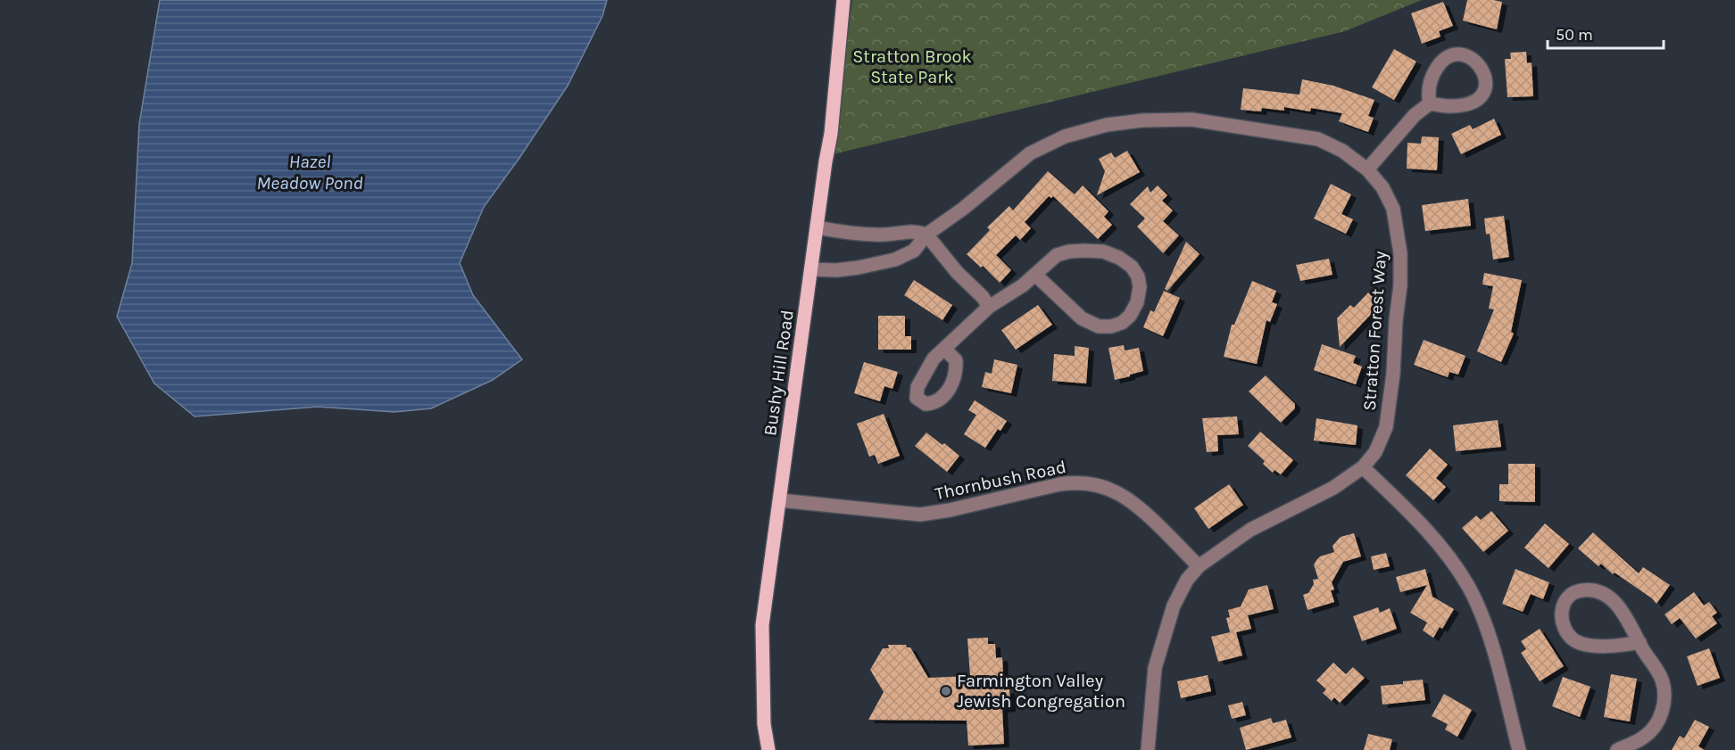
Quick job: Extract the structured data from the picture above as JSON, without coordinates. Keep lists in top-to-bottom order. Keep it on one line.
{"streets":{"main road":["Bushy Hill Road"],"street":["Stratton Forest Way","Thornbush Road"]},"crossings":[["Stratton Forest Way","Bushy Hill Road"],["Stratton Forest Way","Thornbush Road"],["Bushy Hill Road","Thornbush Road"]],"water":["Hazel Meadow Pond"],"parks":["Stratton Brook State Park"],"places":["Farmington Valley Jewish Congregation"],"scale_bar":"50 m"}
